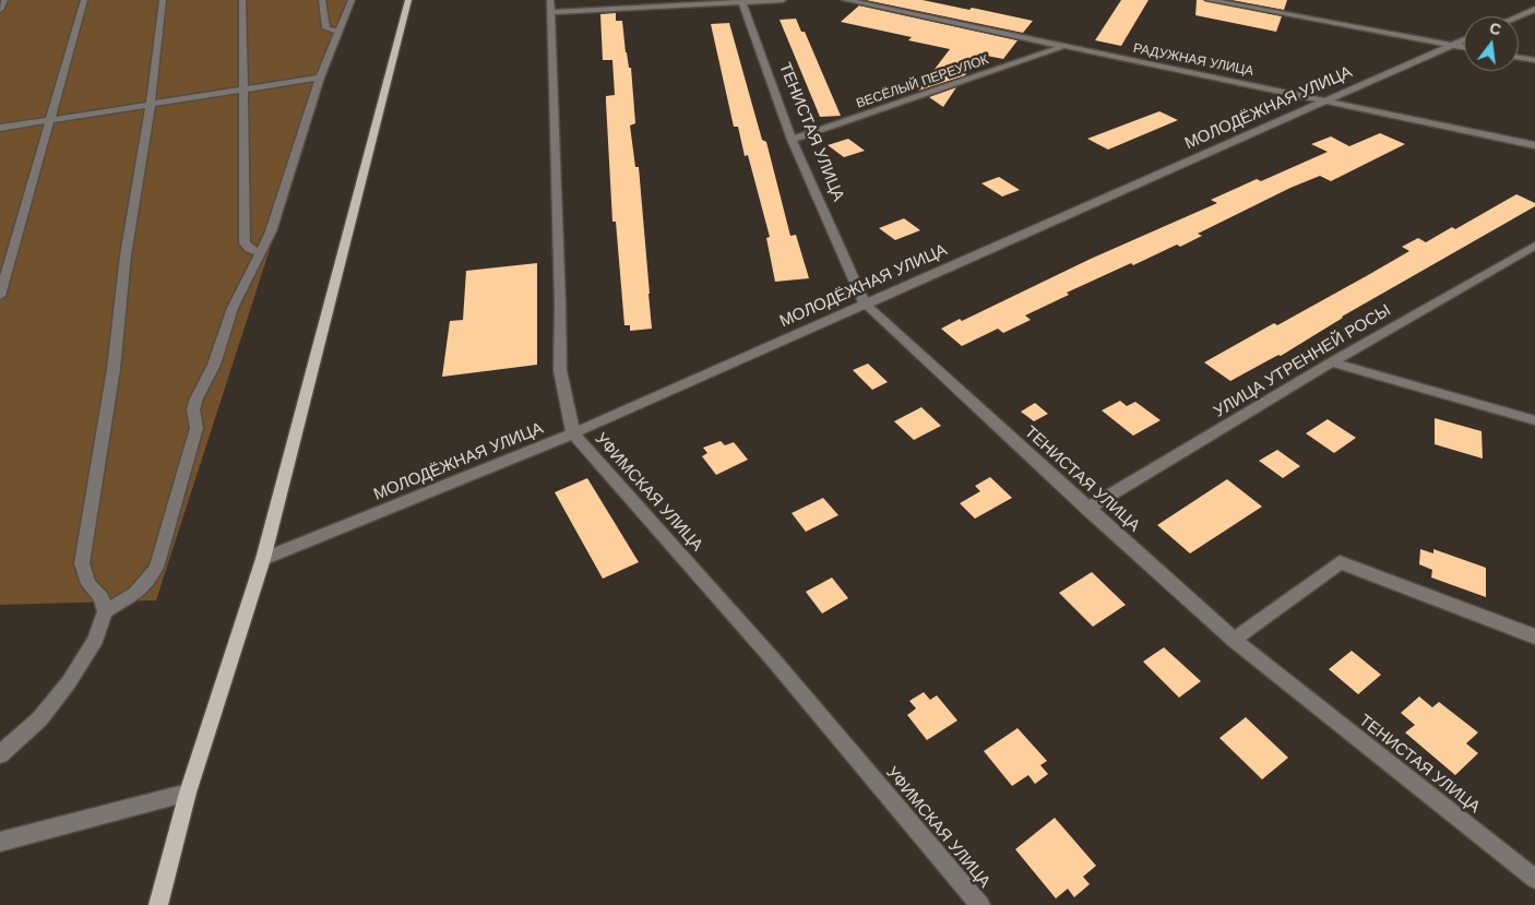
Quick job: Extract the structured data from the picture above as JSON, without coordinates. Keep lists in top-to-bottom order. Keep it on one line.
{"streets":{"street":["РАДУЖНАЯ УЛИЦА","ВЕСЁЛЫЙ ПЕРЕУЛОК","МОЛОДЁЖНАЯ УЛИЦА","ТЕНИСТАЯ УЛИЦА","УЛИЦА УТРЕННЕЙ РОСЫ","УФИМСКАЯ УЛИЦА"]},"crossings":[["РАДУЖНАЯ УЛИЦА","ВЕСЁЛЫЙ ПЕРЕУЛОК"],["РАДУЖНАЯ УЛИЦА","МОЛОДЁЖНАЯ УЛИЦА"],["ВЕСЁЛЫЙ ПЕРЕУЛОК","ТЕНИСТАЯ УЛИЦА"],["МОЛОДЁЖНАЯ УЛИЦА","ТЕНИСТАЯ УЛИЦА"],["МОЛОДЁЖНАЯ УЛИЦА","УФИМСКАЯ УЛИЦА"],["ТЕНИСТАЯ УЛИЦА","УЛИЦА УТРЕННЕЙ РОСЫ"]],"north":"top"}
